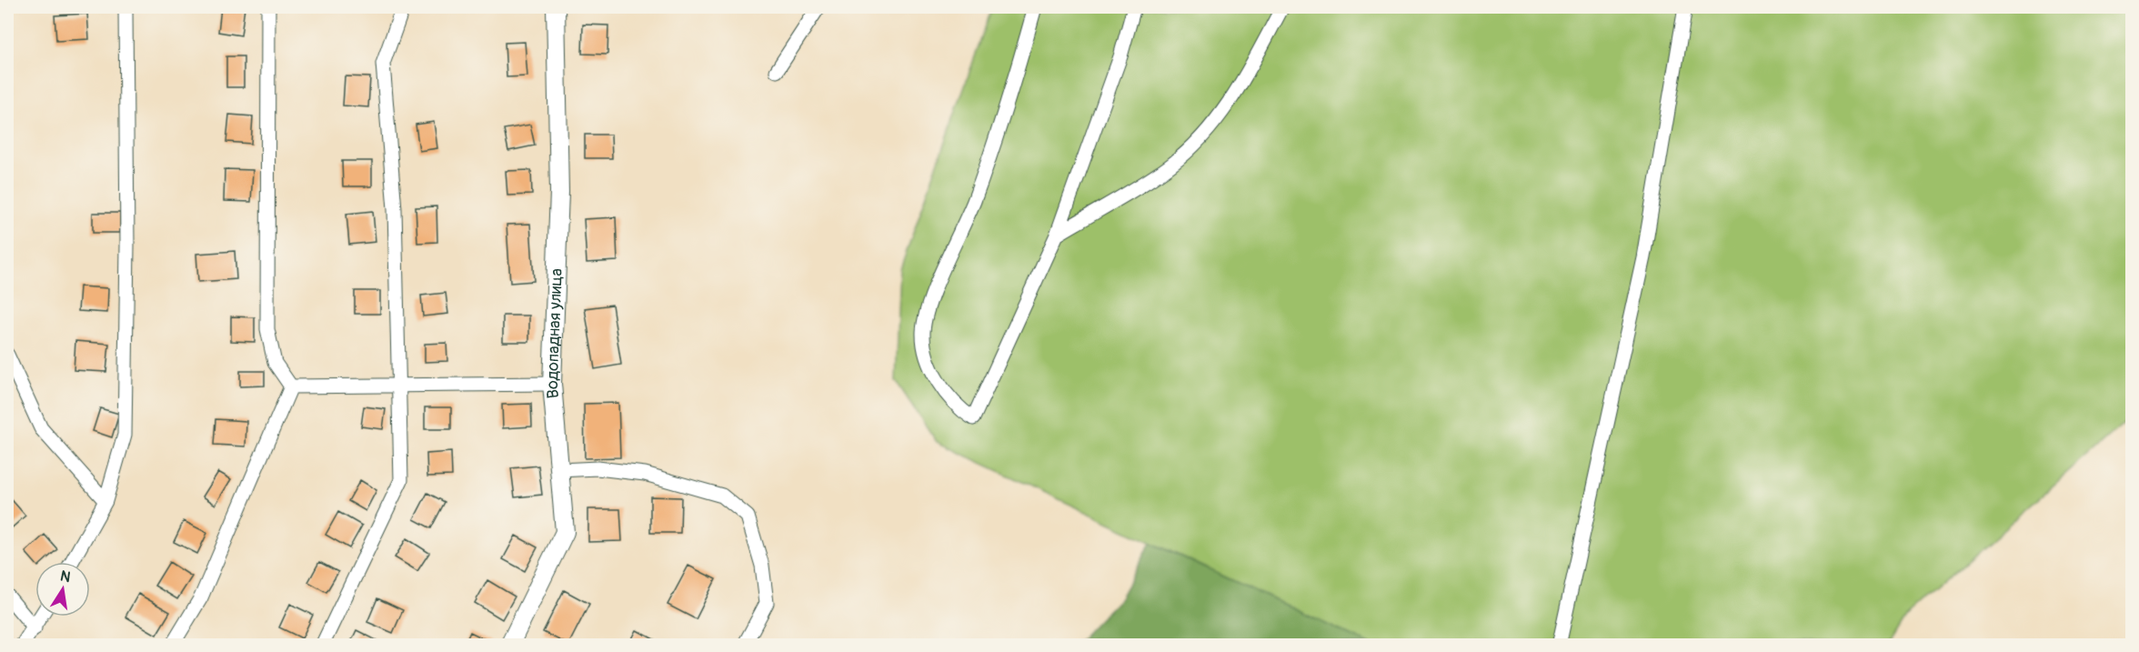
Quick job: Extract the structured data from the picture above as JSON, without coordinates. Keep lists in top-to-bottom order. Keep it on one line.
{"streets":{"street":["Водопадная улица"]},"north":"top"}
